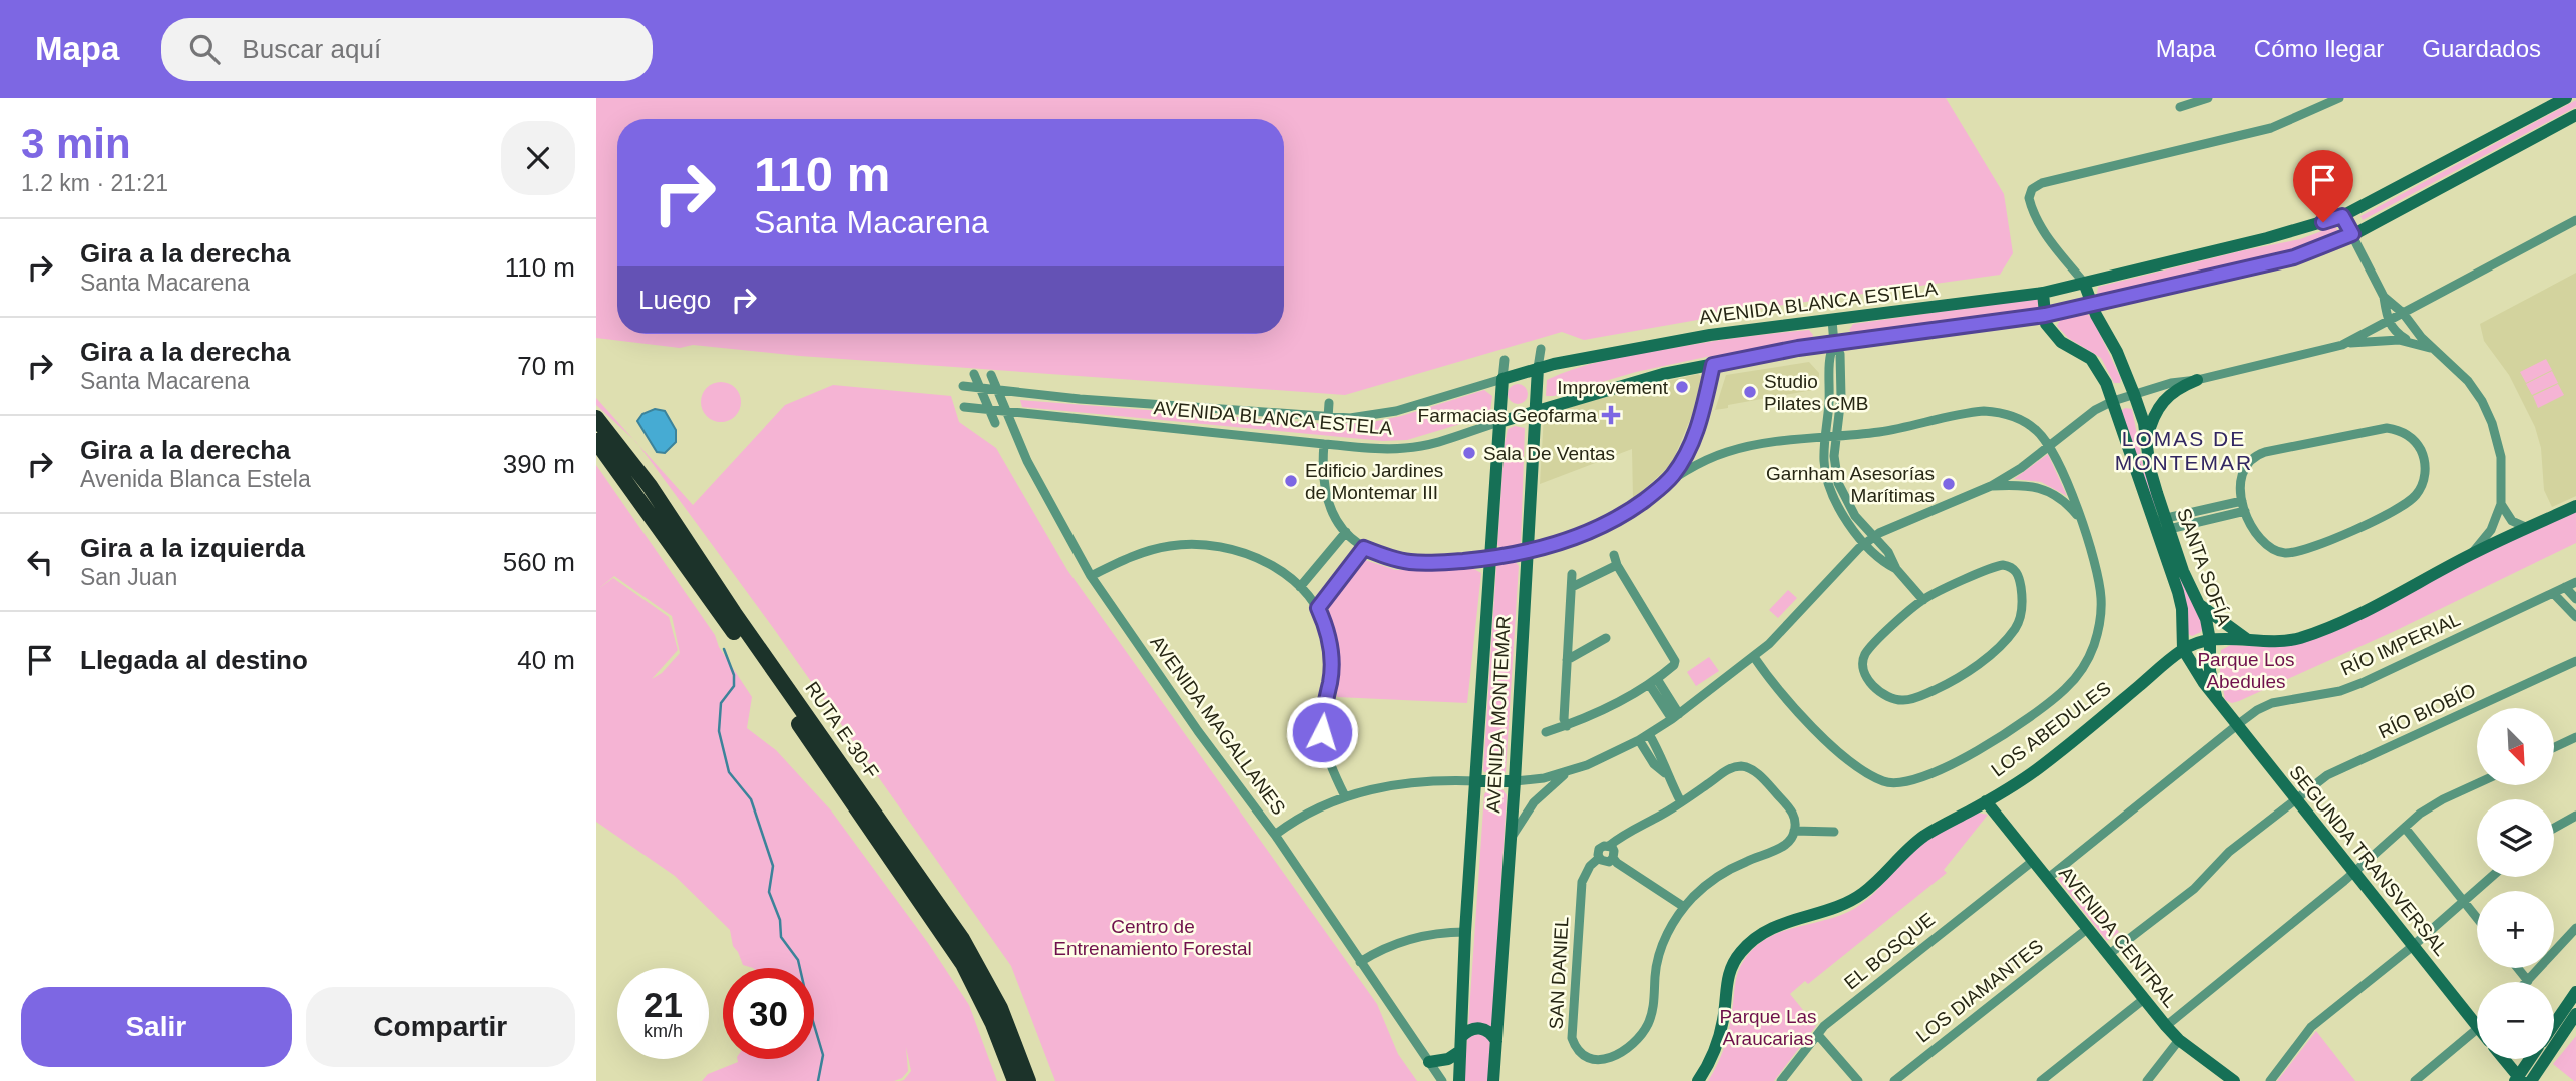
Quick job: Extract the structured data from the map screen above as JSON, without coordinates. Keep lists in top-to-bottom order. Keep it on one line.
{"streets":{"highway":["RUTA E-30-F"],"main road":["AVENIDA BLANCA ESTELA","SANTA SOFÍA","AVENIDA MONTEMAR","LOS ABEDULES","SEGUNDA TRANSVERSAL","AVENIDA CENTRAL"],"street":["RÍO IMPERIAL","RÍO BIOBÍO","AVENIDA MAGALLANES","EL BOSQUE","SAN DANIEL","LOS DIAMANTES"]},"crossings":[["AVENIDA BLANCA ESTELA","SANTA SOFÍA"],["AVENIDA BLANCA ESTELA","AVENIDA MONTEMAR"],["AVENIDA BLANCA ESTELA","AVENIDA MAGALLANES"],["SANTA SOFÍA","LOS ABEDULES"],["SANTA SOFÍA","SEGUNDA TRANSVERSAL"],["RÍO IMPERIAL","SEGUNDA TRANSVERSAL"],["RÍO BIOBÍO","SEGUNDA TRANSVERSAL"],["RÍO BIOBÍO","AVENIDA CENTRAL"],["LOS ABEDULES","AVENIDA CENTRAL"],["AVENIDA CENTRAL","EL BOSQUE"],["AVENIDA CENTRAL","LOS DIAMANTES"]],"districts":["LOMAS DE MONTEMAR"],"parks":["Parque Los Abedules","Centro de Entrenamiento Forestal","Parque Las Araucarias"],"places":{"other":["Improvement","Studio Pilates CMB","Sala De Ventas","Edificio Jardines de Montemar III","Garnham Asesorías Marítimas"],"health":["Farmacias Geofarma"]},"north":"bottom right","page":{"header":"Mapa","search":"Buscar aquí","nav":["Mapa","Cómo llegar","Guardados"],"heading":["3 min","1.2 km · 21:21"],"turn":["110 m","Santa Macarena"],"list":[{"name":"Gira a la derecha","note":"Santa Macarena","value":"110 m"},{"name":"Gira a la derecha","note":"Santa Macarena","value":"70 m"},{"name":"Gira a la derecha","note":"Avenida Blanca Estela","value":"390 m"},{"name":"Gira a la izquierda","note":"San Juan","value":"560 m"},{"name":"Llegada al destino","value":"40 m"}],"then":"Luego","map_buttons":["+","−"],"speed":"21 km/h","limit":"30","buttons":["Salir","Compartir"]}}
